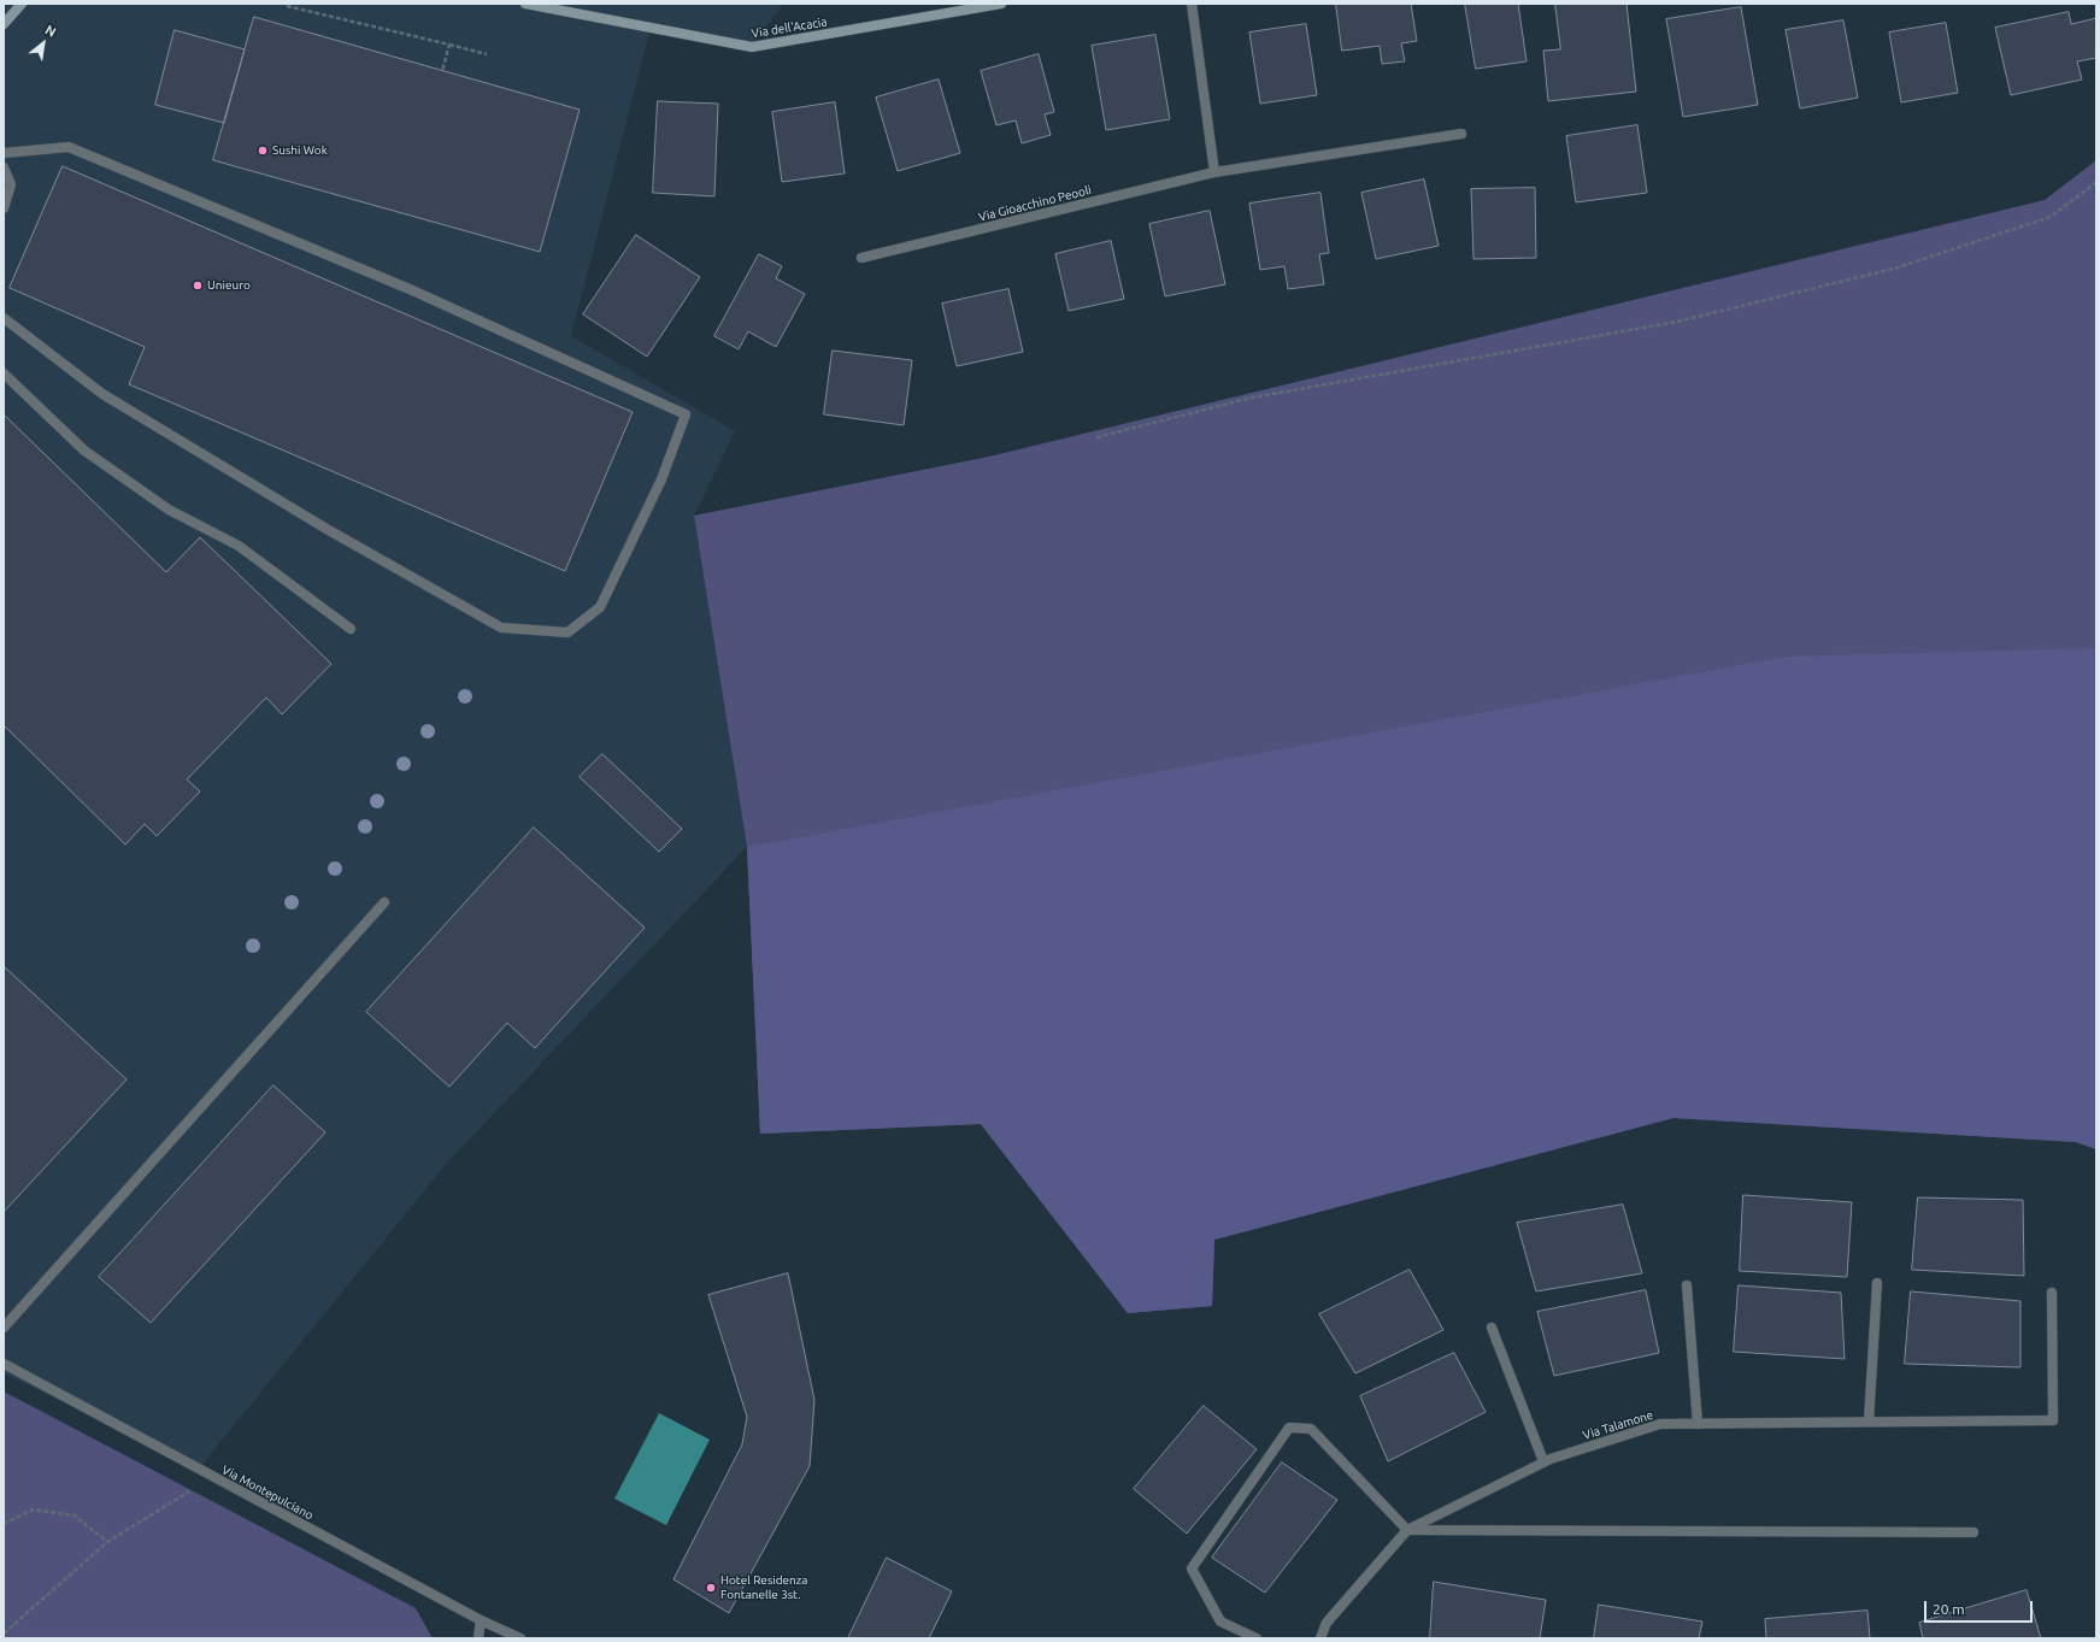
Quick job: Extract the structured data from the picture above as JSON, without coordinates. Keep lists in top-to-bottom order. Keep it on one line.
{"streets":{"street":["Via dell'Acacia","Via Gioacchino Peooli","Via Talamone","Via Montepulciano"]},"places":["Sushi Wok","Unieuro","Hotel Residenza Fontanelle 3st."],"scale_bar":"20 m","north":"top right"}
